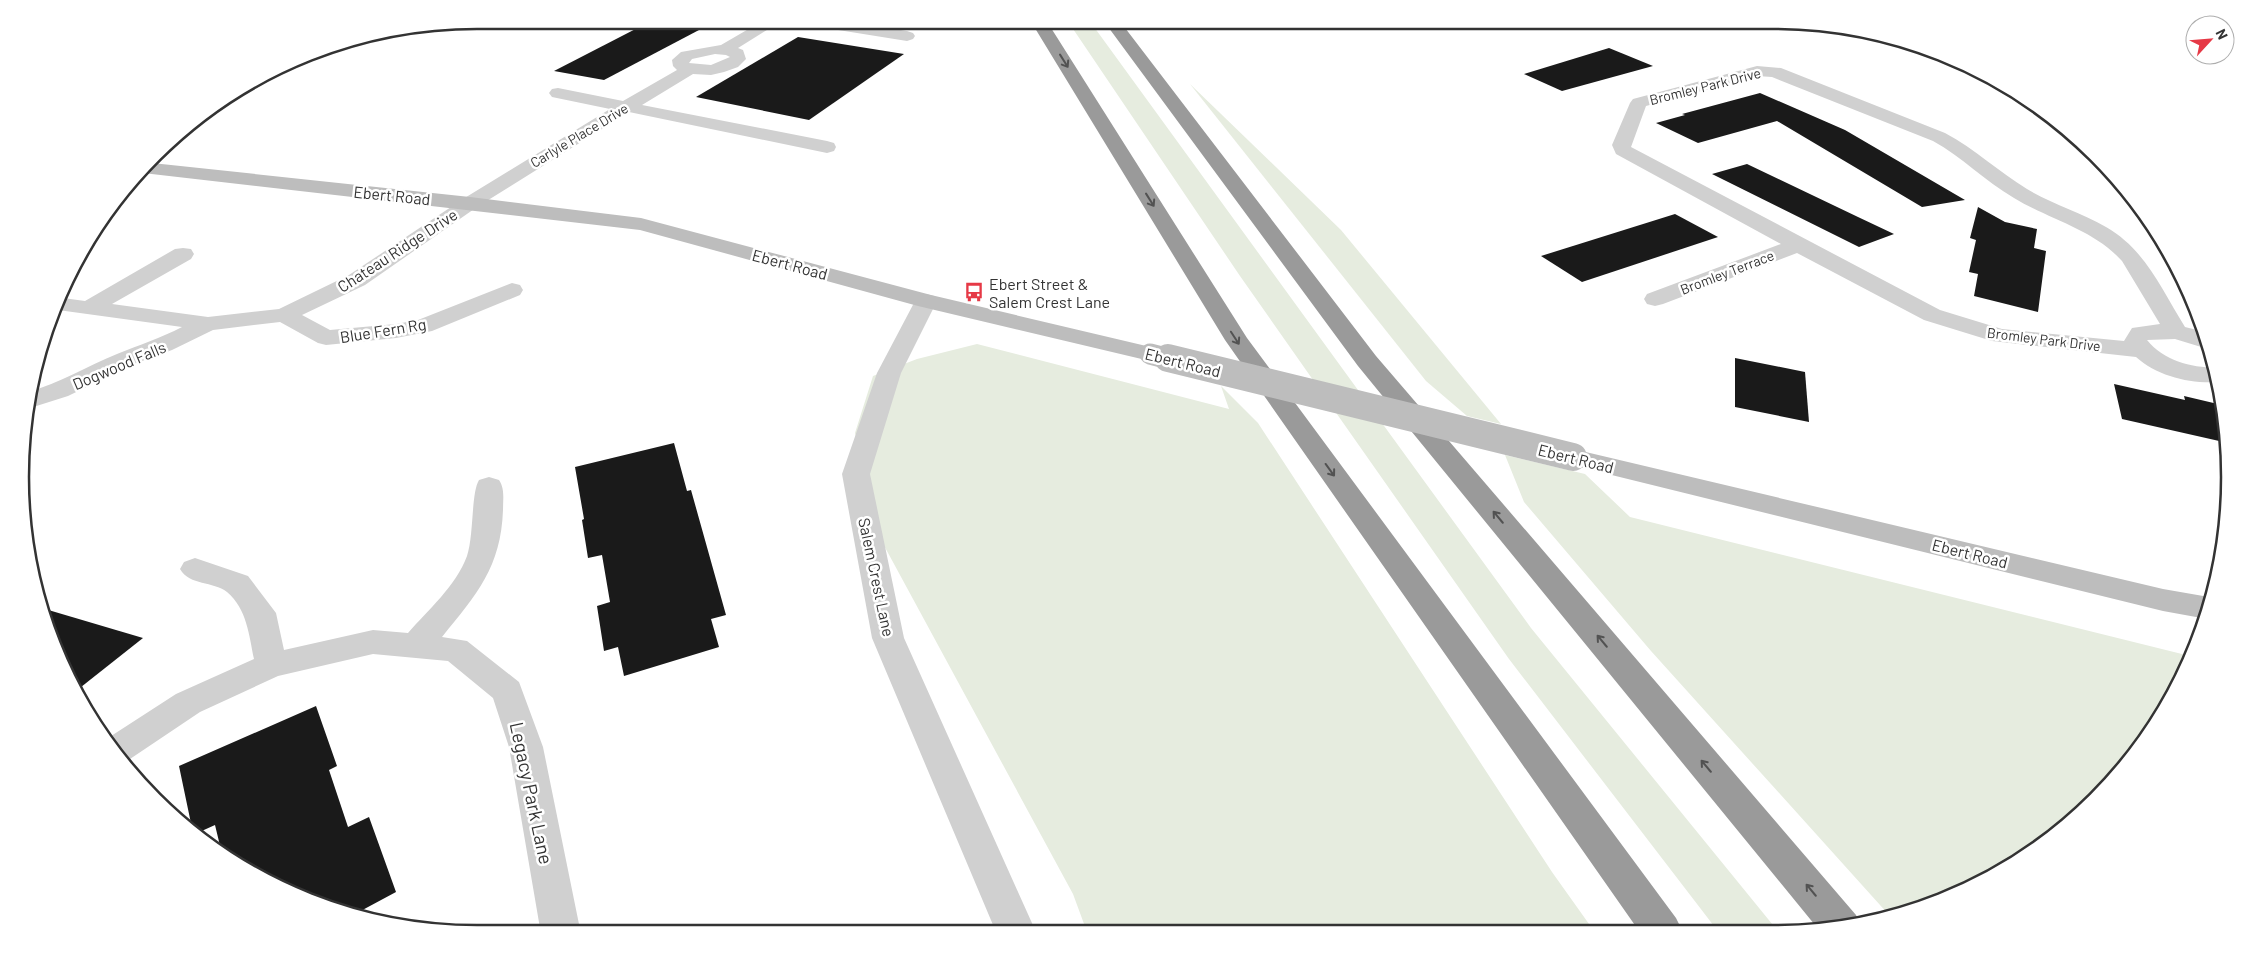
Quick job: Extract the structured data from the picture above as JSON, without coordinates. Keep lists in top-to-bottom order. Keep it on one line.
{"streets":{"main road":["Ebert Road"],"street":["Bromley Park Drive","Carlyle Place Drive","Chateau Ridge Drive","Bromley Terrace","Blue Fern Rg","Dogwood Falls","Salem Crest Lane","Legacy Park Lane"]},"crossings":[["Bromley Park Drive","Bromley Terrace"],["Carlyle Place Drive","Ebert Road"],["Carlyle Place Drive","Chateau Ridge Drive"],["Ebert Road","Chateau Ridge Drive"],["Ebert Road","Salem Crest Lane"],["Chateau Ridge Drive","Blue Fern Rg"],["Chateau Ridge Drive","Dogwood Falls"]],"places":{"bus stop":["Ebert Street & Salem Crest Lane"]},"north":"top right"}
